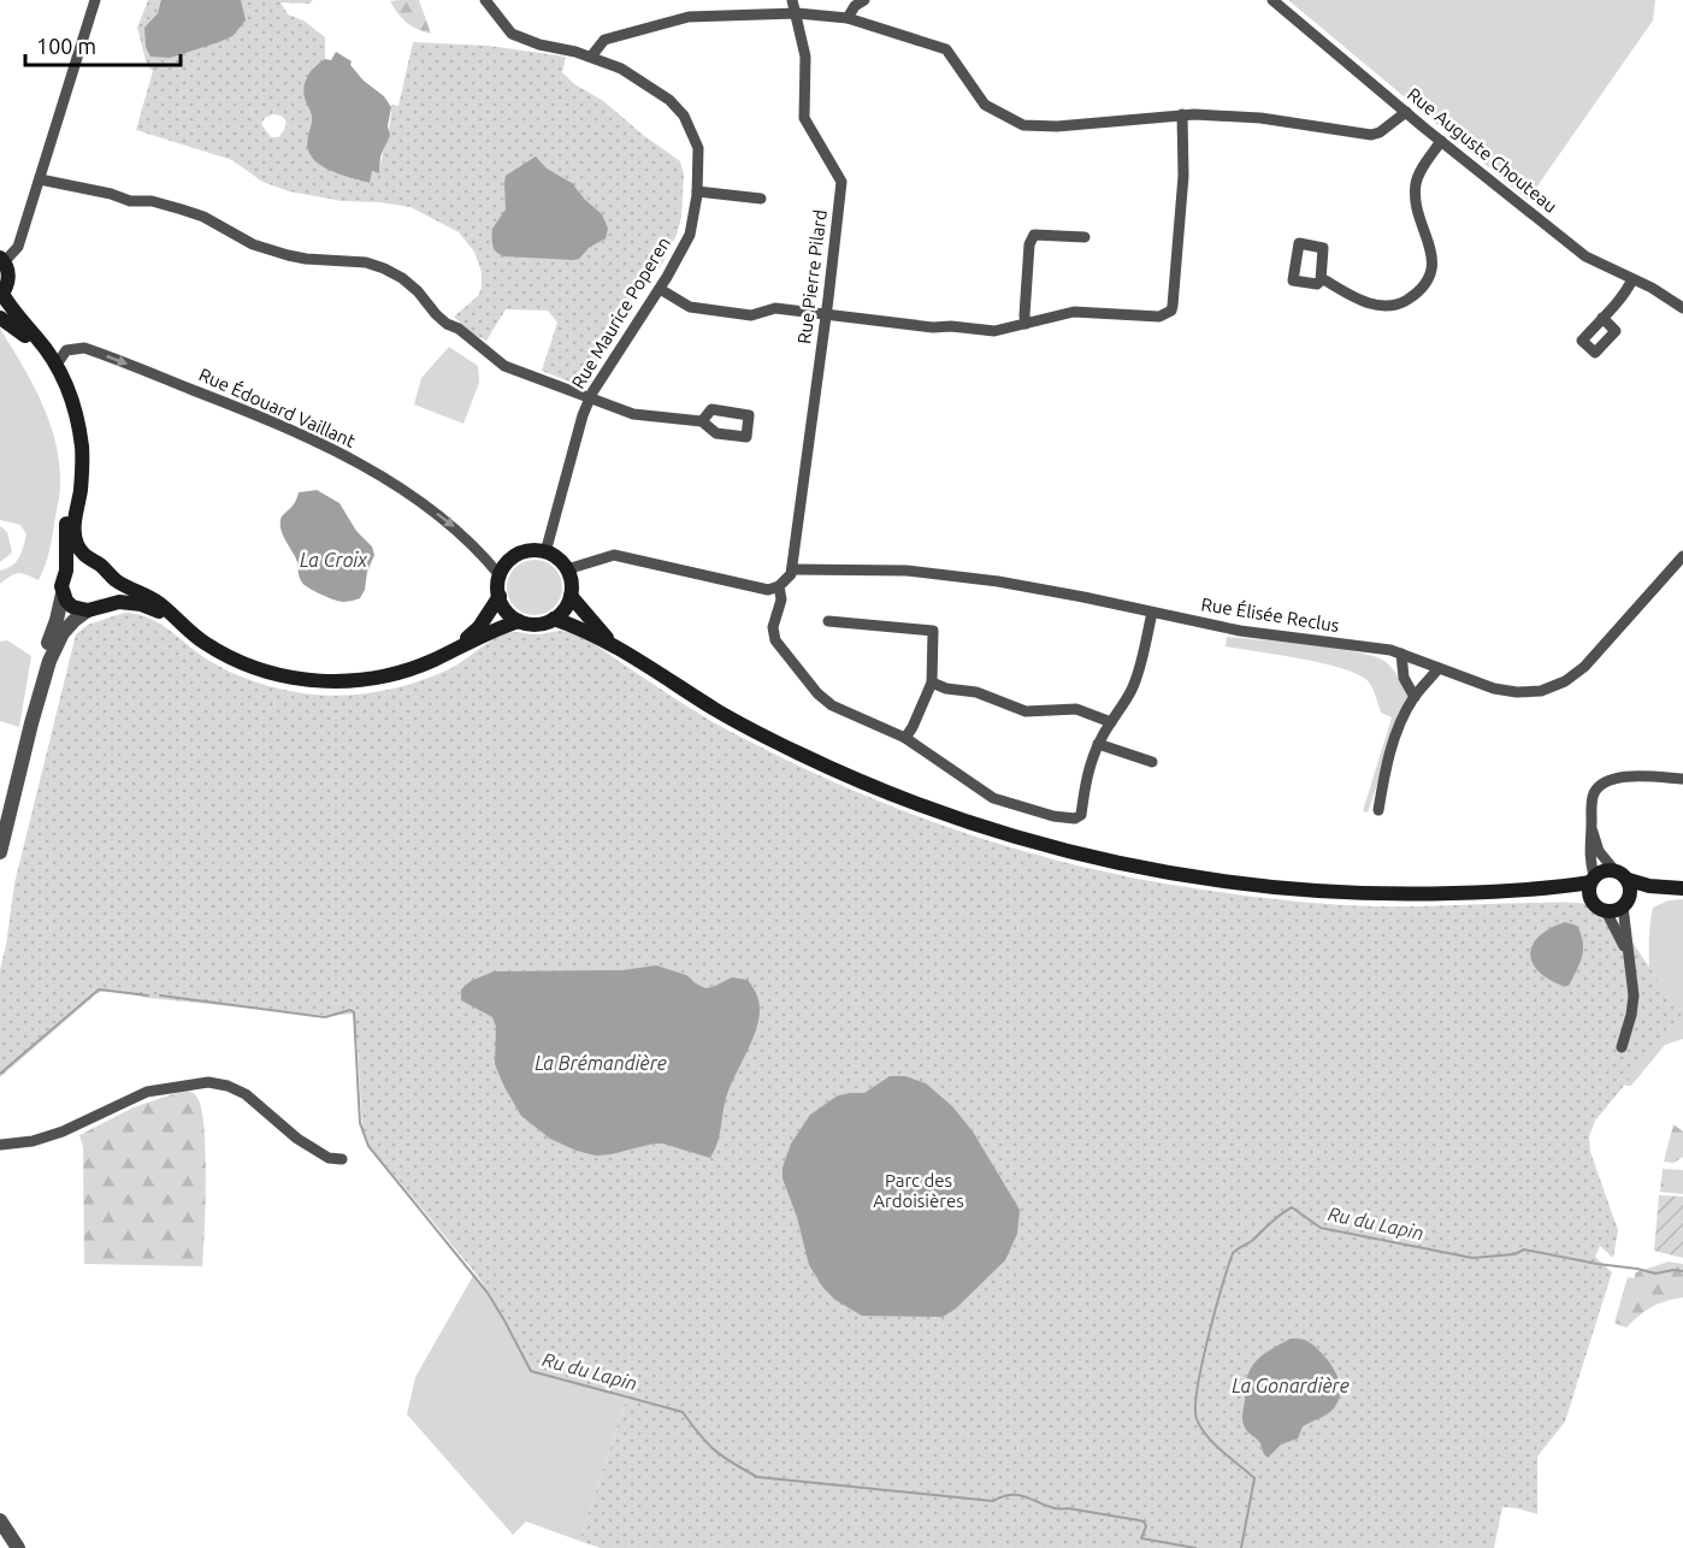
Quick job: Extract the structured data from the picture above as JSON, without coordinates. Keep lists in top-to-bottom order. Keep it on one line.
{"streets":{"street":["Rue Auguste Chouteau","Rue Pierre Pilard","Rue Maurice Poperen","Rue Édouard Vaillant","Rue Élisée Reclus"]},"crossings":[["Rue Pierre Pilard","Rue Élisée Reclus"],["Rue Maurice Poperen","Rue Édouard Vaillant"]],"one_way":["Rue Édouard Vaillant"],"water":["La Croix","La Brémandière","Ru du Lapin","La Gonardière"],"parks":["Parc des Ardoisières"],"scale_bar":"100 m"}
